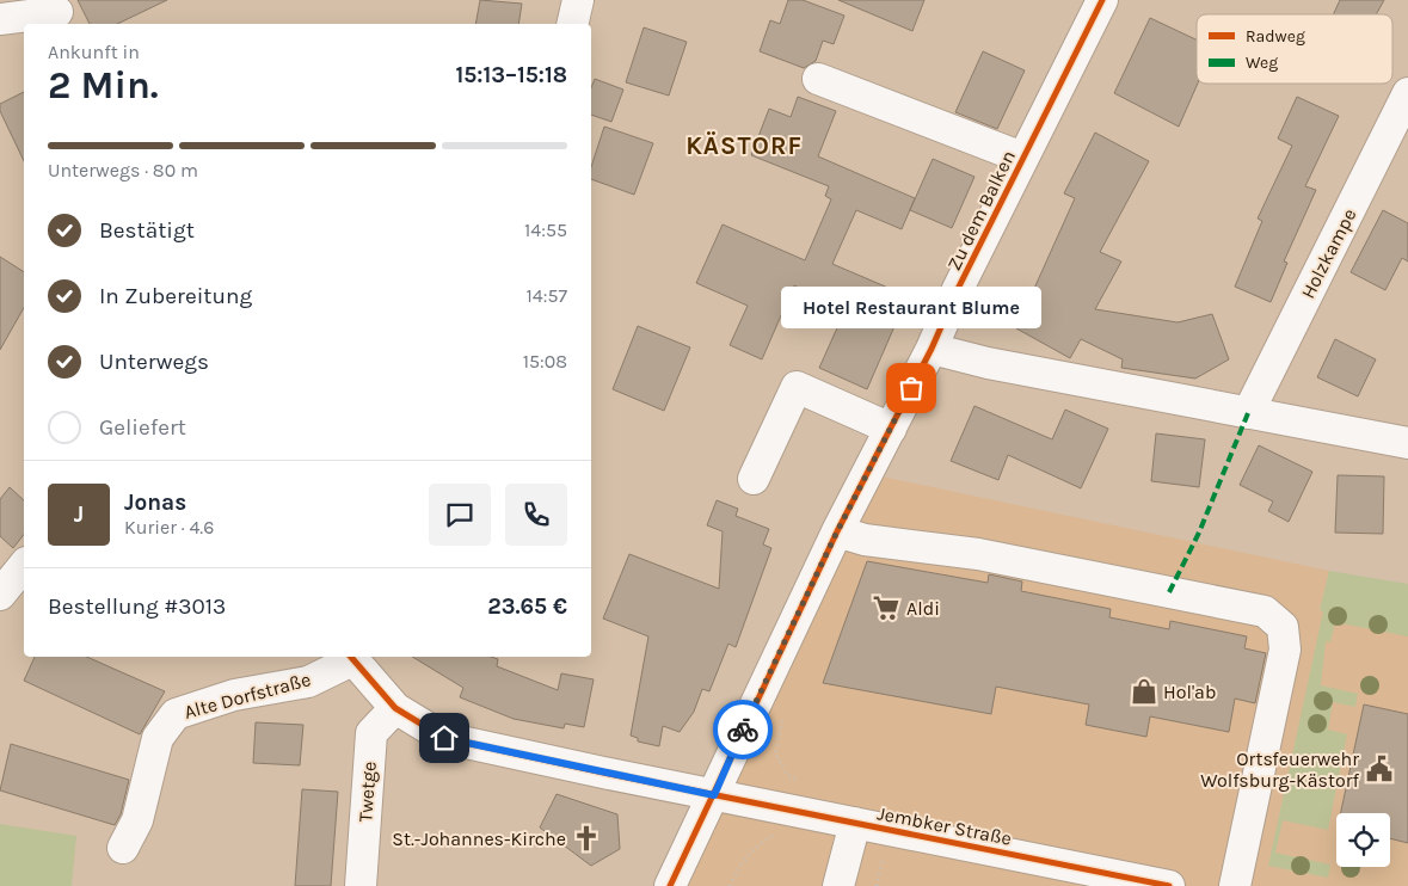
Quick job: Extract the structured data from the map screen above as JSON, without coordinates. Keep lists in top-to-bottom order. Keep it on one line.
{"streets":{"street":["Zu dem Balken","Holzkampe","Alte Dorfstraße","Twetge","Jembker Straße"]},"crossings":[["Zu dem Balken","Alte Dorfstraße"],["Zu dem Balken","Jembker Straße"],["Alte Dorfstraße","Twetge"],["Alte Dorfstraße","Jembker Straße"]],"districts":["KÄSTORF"],"places":{"other":["Hotel Restaurant Blume"],"supermarket":["Aldi"],"shop":["Hol'ab"],"public building":["Ortsfeuerwehr Wolfsburg-Kästorf"],"church":["St.-Johannes-Kirche"]},"legend":["Radweg","Weg"],"page":{"heading":["2 Min.","Ankunft in","15:13–15:18"],"panel":["Jonas","Kurier · 4.6","Bestellung #3013","23.65 €"],"bar":"Unterwegs · 80 m","list":[["Bestätigt","14:55"],["In Zubereitung","14:57"],["Unterwegs","15:08"],"Geliefert"],"bubble":"Hotel Restaurant Blume","round":"J"}}
